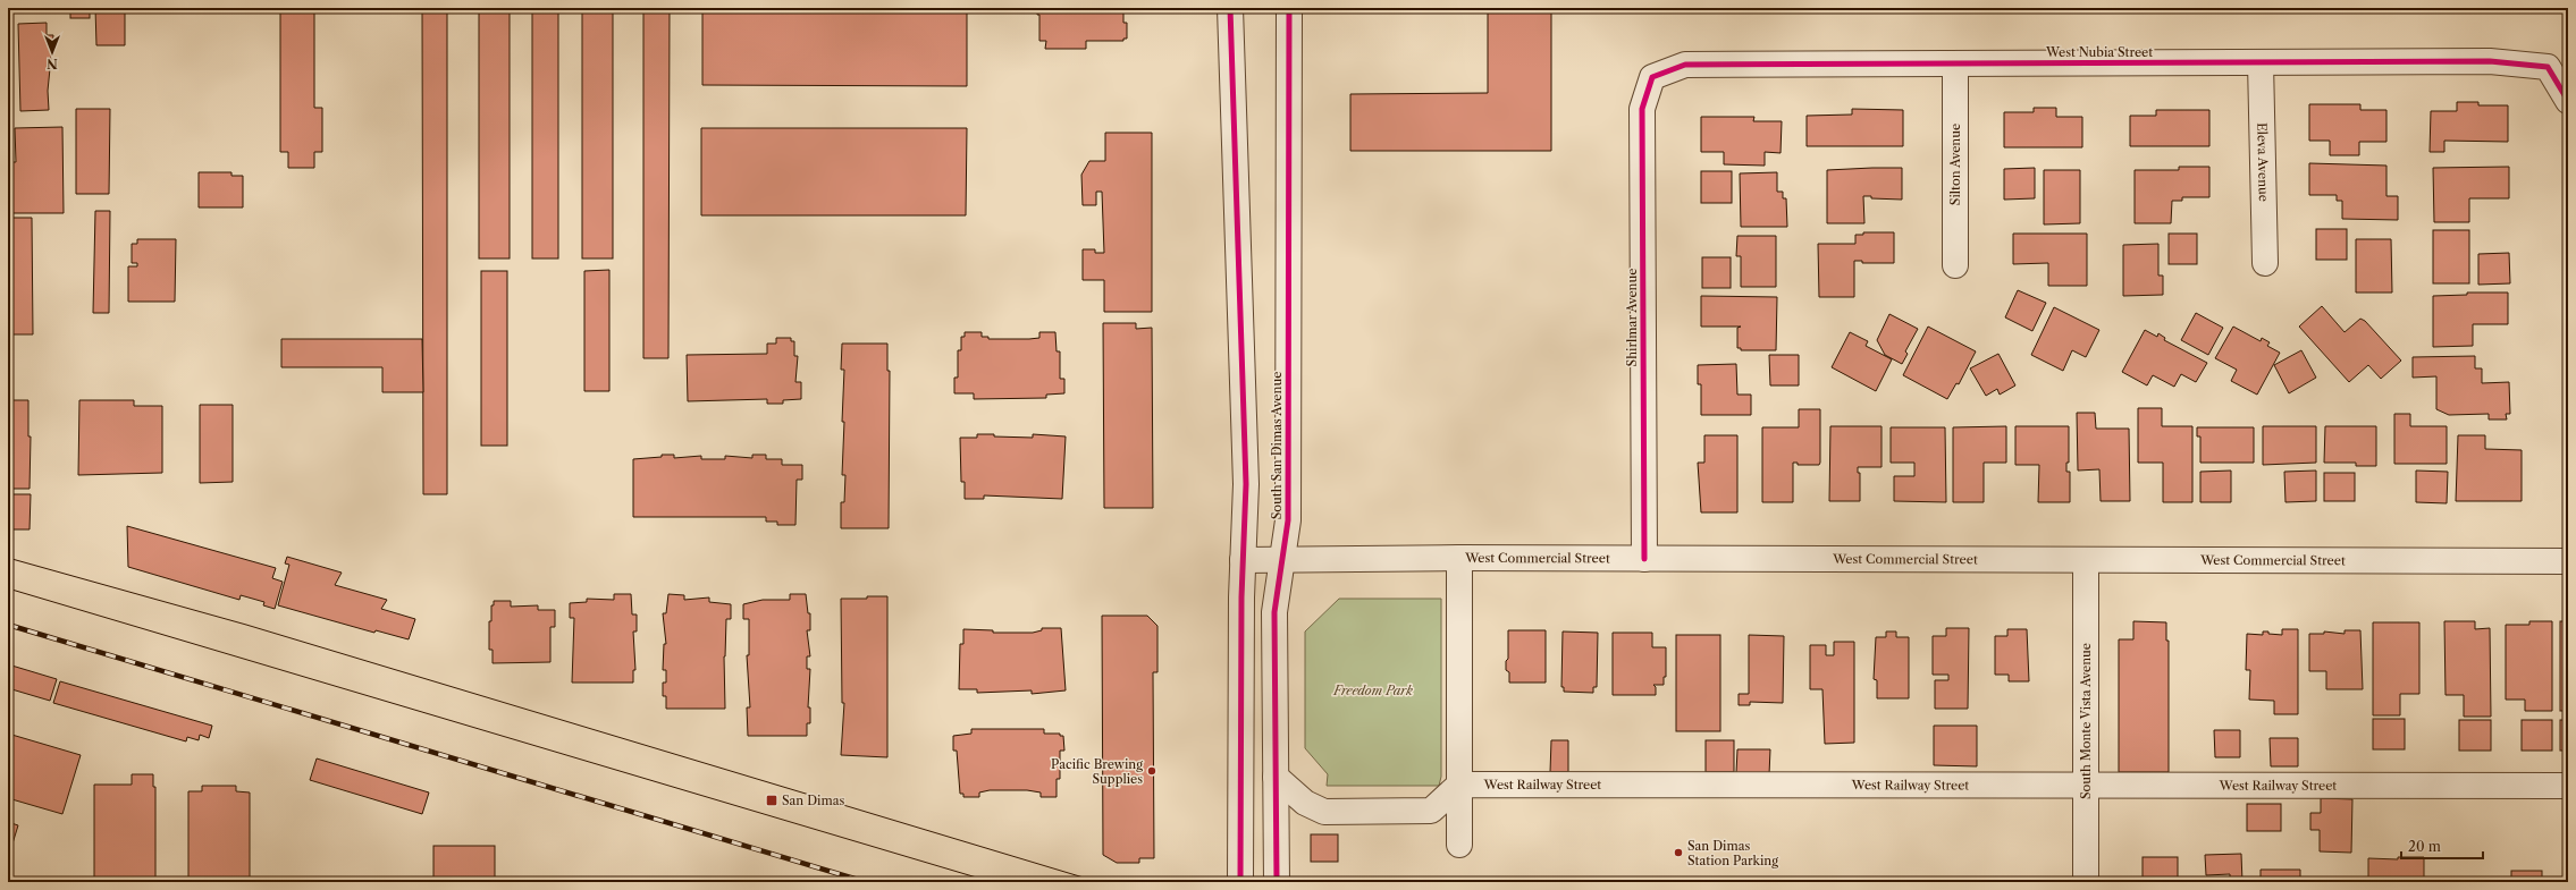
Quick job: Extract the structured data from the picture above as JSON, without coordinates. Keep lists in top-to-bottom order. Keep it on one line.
{"streets":{"street":["West Nubia Street","Eleva Avenue","Silton Avenue","Shirlmar Avenue","South San Dimas Avenue","West Commercial Street","South Monte Vista Avenue","West Railway Street"]},"crossings":[["West Nubia Street","Eleva Avenue"],["West Nubia Street","Silton Avenue"],["West Nubia Street","Shirlmar Avenue"],["Shirlmar Avenue","West Commercial Street"],["South San Dimas Avenue","West Commercial Street"],["West Commercial Street","South Monte Vista Avenue"],["South Monte Vista Avenue","West Railway Street"]],"parks":["Freedom Park"],"places":{"other":["Pacific Brewing Supplies","San Dimas Station Parking"],"transit":["San Dimas"]},"scale_bar":"20 m","north":"bottom"}
